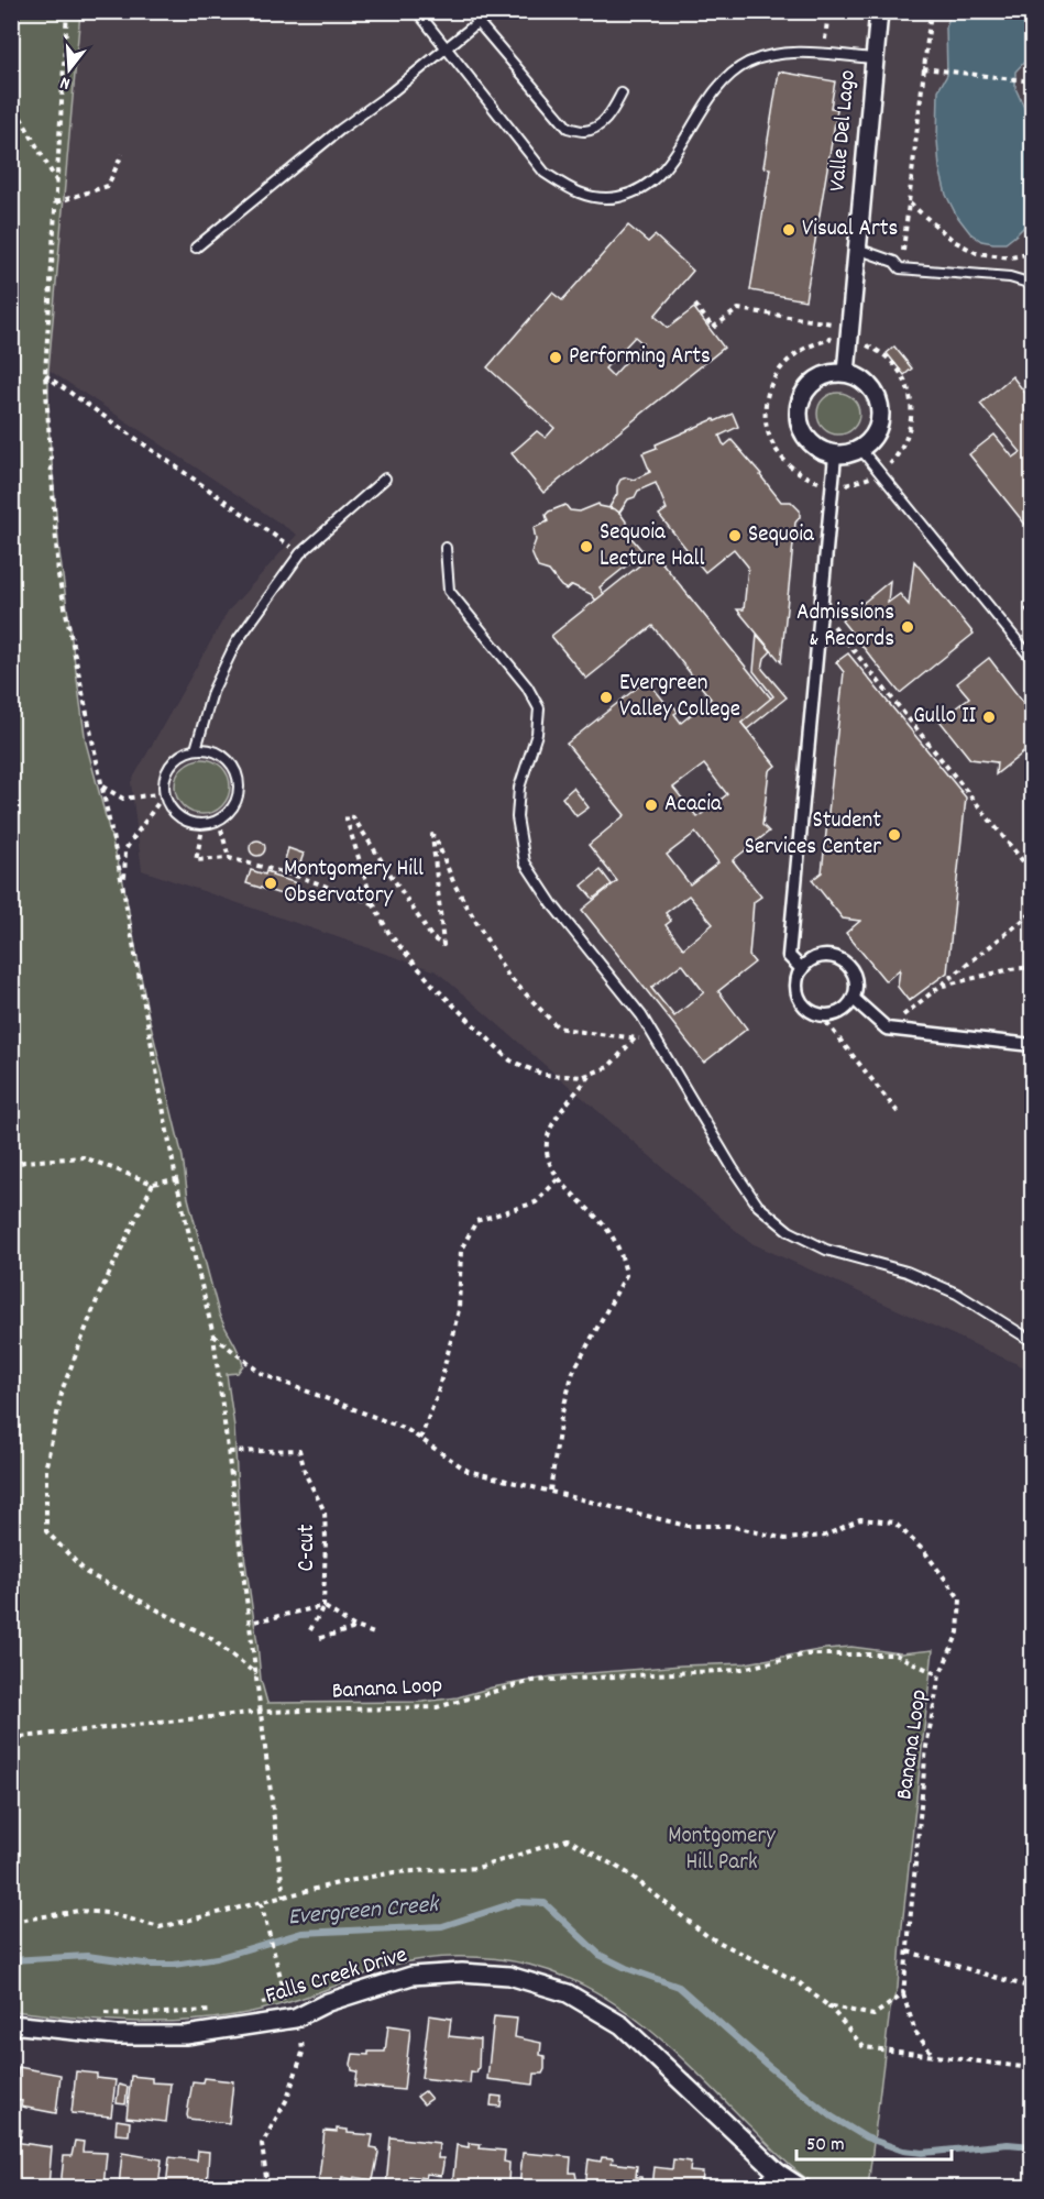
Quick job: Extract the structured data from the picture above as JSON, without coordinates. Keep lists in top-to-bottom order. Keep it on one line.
{"streets":{"street":["Valle Del Lago","Falls Creek Drive"],"path":["C-cut","Banana Loop"]},"water":["Evergreen Creek"],"parks":["Montgomery Hill Park"],"places":["Visual Arts","Performing Arts","Sequoia","Sequoia Lecture Hall","Admissions & Records","Evergreen Valley College","Gullo II","Acacia","Student Services Center","Montgomery Hill Observatory"],"scale_bar":"50 m","north":"bottom"}
